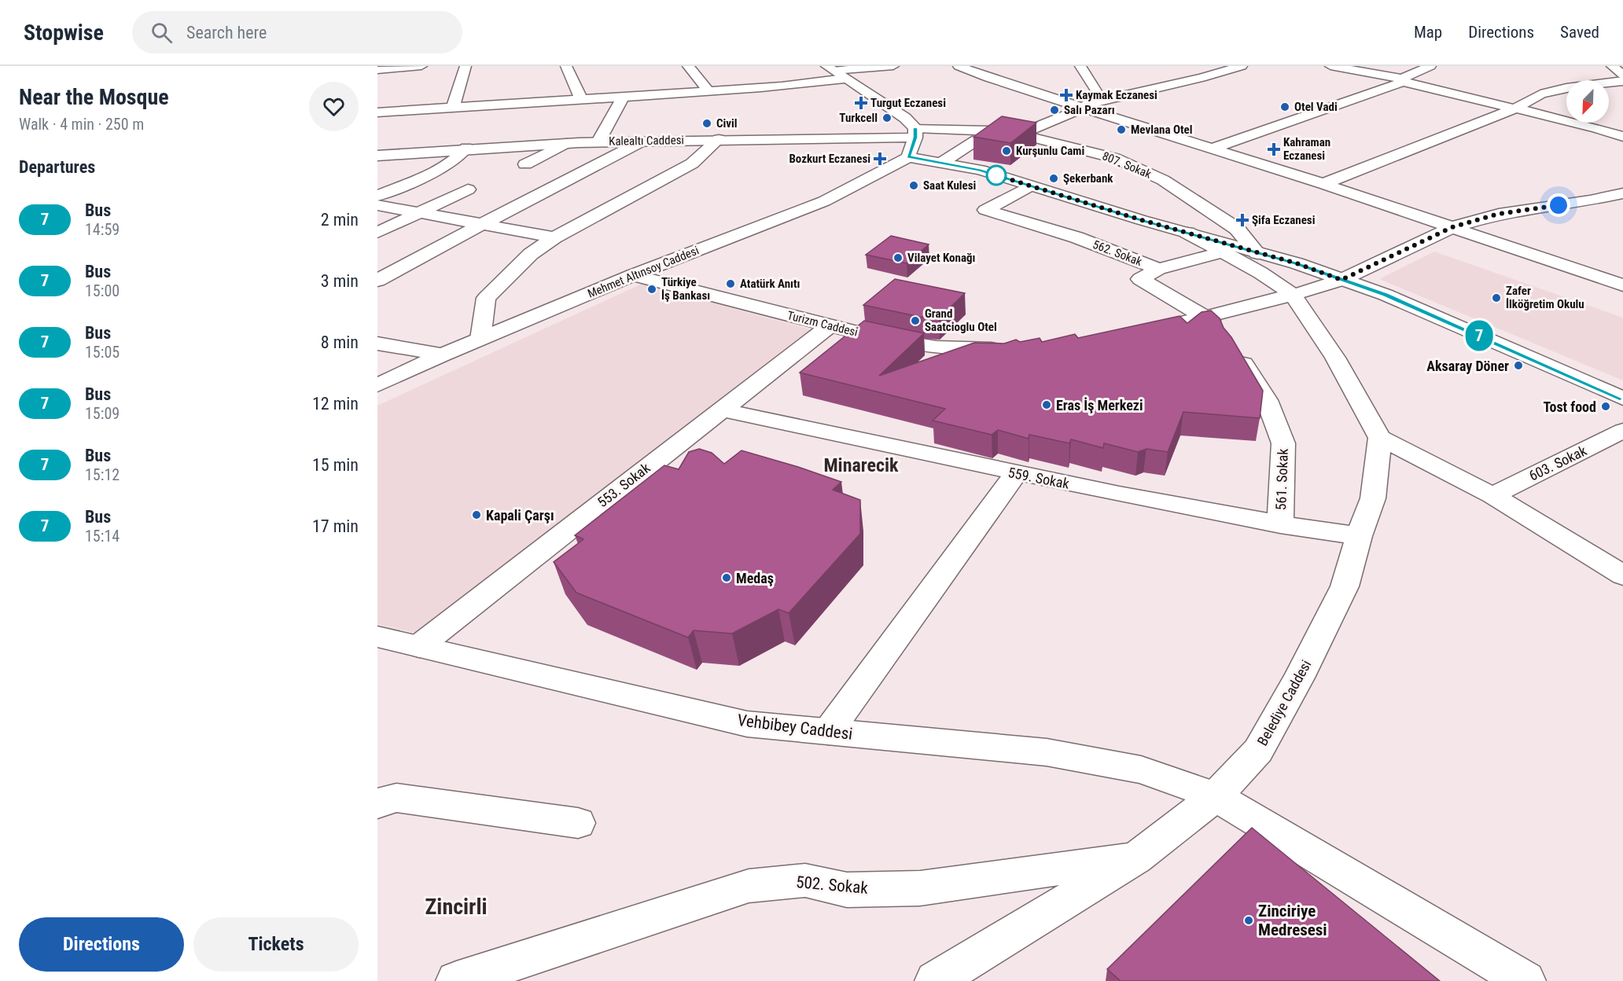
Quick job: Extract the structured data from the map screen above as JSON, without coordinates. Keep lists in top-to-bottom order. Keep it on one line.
{"streets":{"street":["Kalealtı Caddesi","807. Sokak","562. Sokak","Mehmet Altınsoy Caddesi","Turizm Caddesi","603. Sokak","559. Sokak","561. Sokak","553. Sokak","Belediye Caddesi","Vehbibey Caddesi","502. Sokak"]},"crossings":[["Kalealtı Caddesi","807. Sokak"],["562. Sokak","561. Sokak"],["Mehmet Altınsoy Caddesi","Turizm Caddesi"],["Turizm Caddesi","553. Sokak"],["559. Sokak","561. Sokak"],["559. Sokak","553. Sokak"],["559. Sokak","Belediye Caddesi"],["553. Sokak","Vehbibey Caddesi"],["Belediye Caddesi","Vehbibey Caddesi"],["Belediye Caddesi","502. Sokak"]],"districts":["Minarecik","Zincirli"],"places":{"health":["Kaymak Eczanesi","Turgut Eczanesi","Kahraman Eczanesi","Bozkurt Eczanesi","Şifa Eczanesi"],"other":["Otel Vadi","Salı Pazarı","Turkcell","Civil","Mevlana Otel","Kurşunlu Cami","Şekerbank","Saat Kulesi","Vilayet Konağı","Atatürk Anıtı","Türkiye İş Bankası","Zafer İlköğretim Okulu","Grand Saatcioglu Otel","Aksaray Döner","Eras İş Merkezi","Tost food","Kapali Çarşı","Medaş","Zinciriye Medresesi"]},"lines":["bus line 7"],"north":"bottom left","page":{"header":"Stopwise","search":"Search here","nav":["Map","Directions","Saved"],"heading":[["Near the Mosque","Walk · 4 min · 250 m"],"Departures"],"on_map":"7","list":[{"mark":"7","name":"Bus","note":"14:59","value":"2 min"},{"mark":"7","name":"Bus","note":"15:00","value":"3 min"},{"mark":"7","name":"Bus","note":"15:05","value":"8 min"},{"mark":"7","name":"Bus","note":"15:09","value":"12 min"},{"mark":"7","name":"Bus","note":"15:12","value":"15 min"},{"mark":"7","name":"Bus","note":"15:14","value":"17 min"}],"buttons":["Directions","Tickets"]}}
